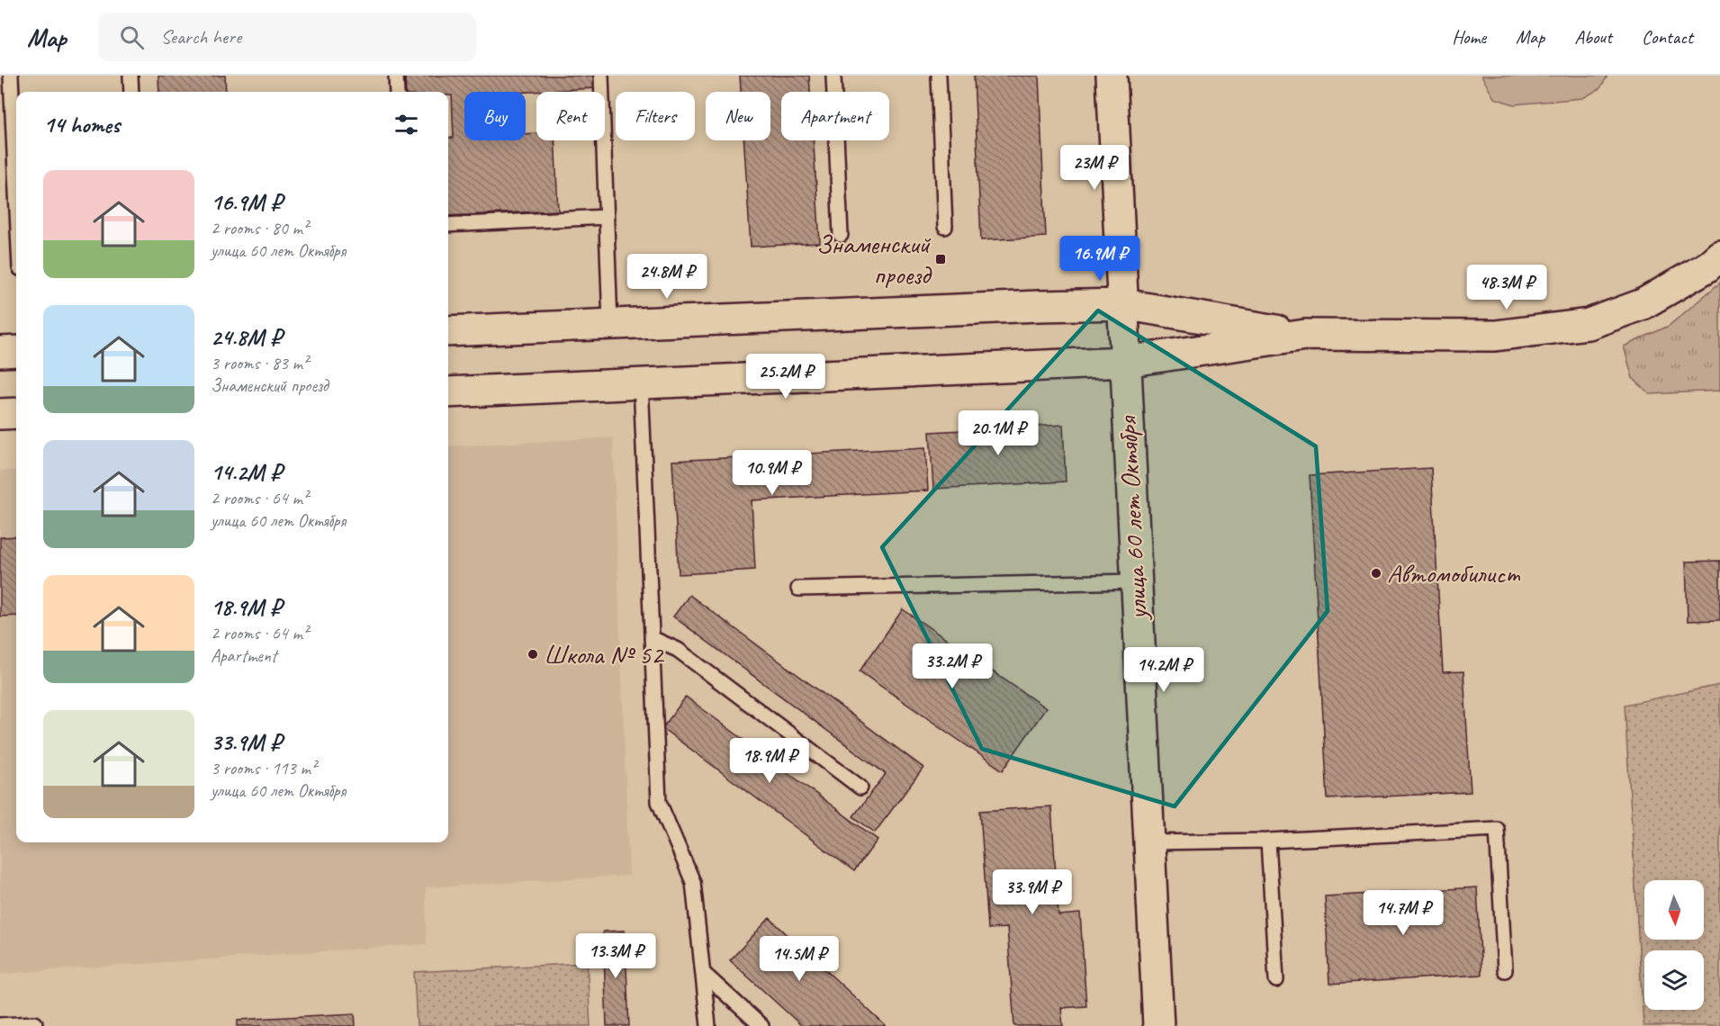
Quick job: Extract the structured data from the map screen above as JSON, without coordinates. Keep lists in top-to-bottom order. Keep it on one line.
{"streets":{"main road":["улица 60 лет Октября"]},"places":{"transit":["Знаменский проезд"],"other":["Автомобилист","Школа № 52"]},"north":"bottom","page":{"header":"Map","search":"Search here","nav":["Home","Map","About","Contact"],"chip":["Buy","Rent","Filters","New","Apartment"],"heading":"14 homes","price":["23M ₽","16.9M ₽","24.8M ₽","48.3M ₽","25.2M ₽","20.1M ₽","10.9M ₽","33.2M ₽","14.2M ₽","18.9M ₽","33.9M ₽","14.7M ₽","13.3M ₽","14.5M ₽"],"list":[{"name":"16.9M ₽","note":"2 rooms · 80 m² · улица 60 лет Октября"},{"name":"24.8M ₽","note":"3 rooms · 83 m² · Знаменский проезд"},{"name":"14.2M ₽","note":"2 rooms · 64 m² · улица 60 лет Октября"},{"name":"18.9M ₽","note":"2 rooms · 64 m² · Apartment"},{"name":"33.9M ₽","note":"3 rooms · 113 m² · улица 60 лет Октября"}]}}
